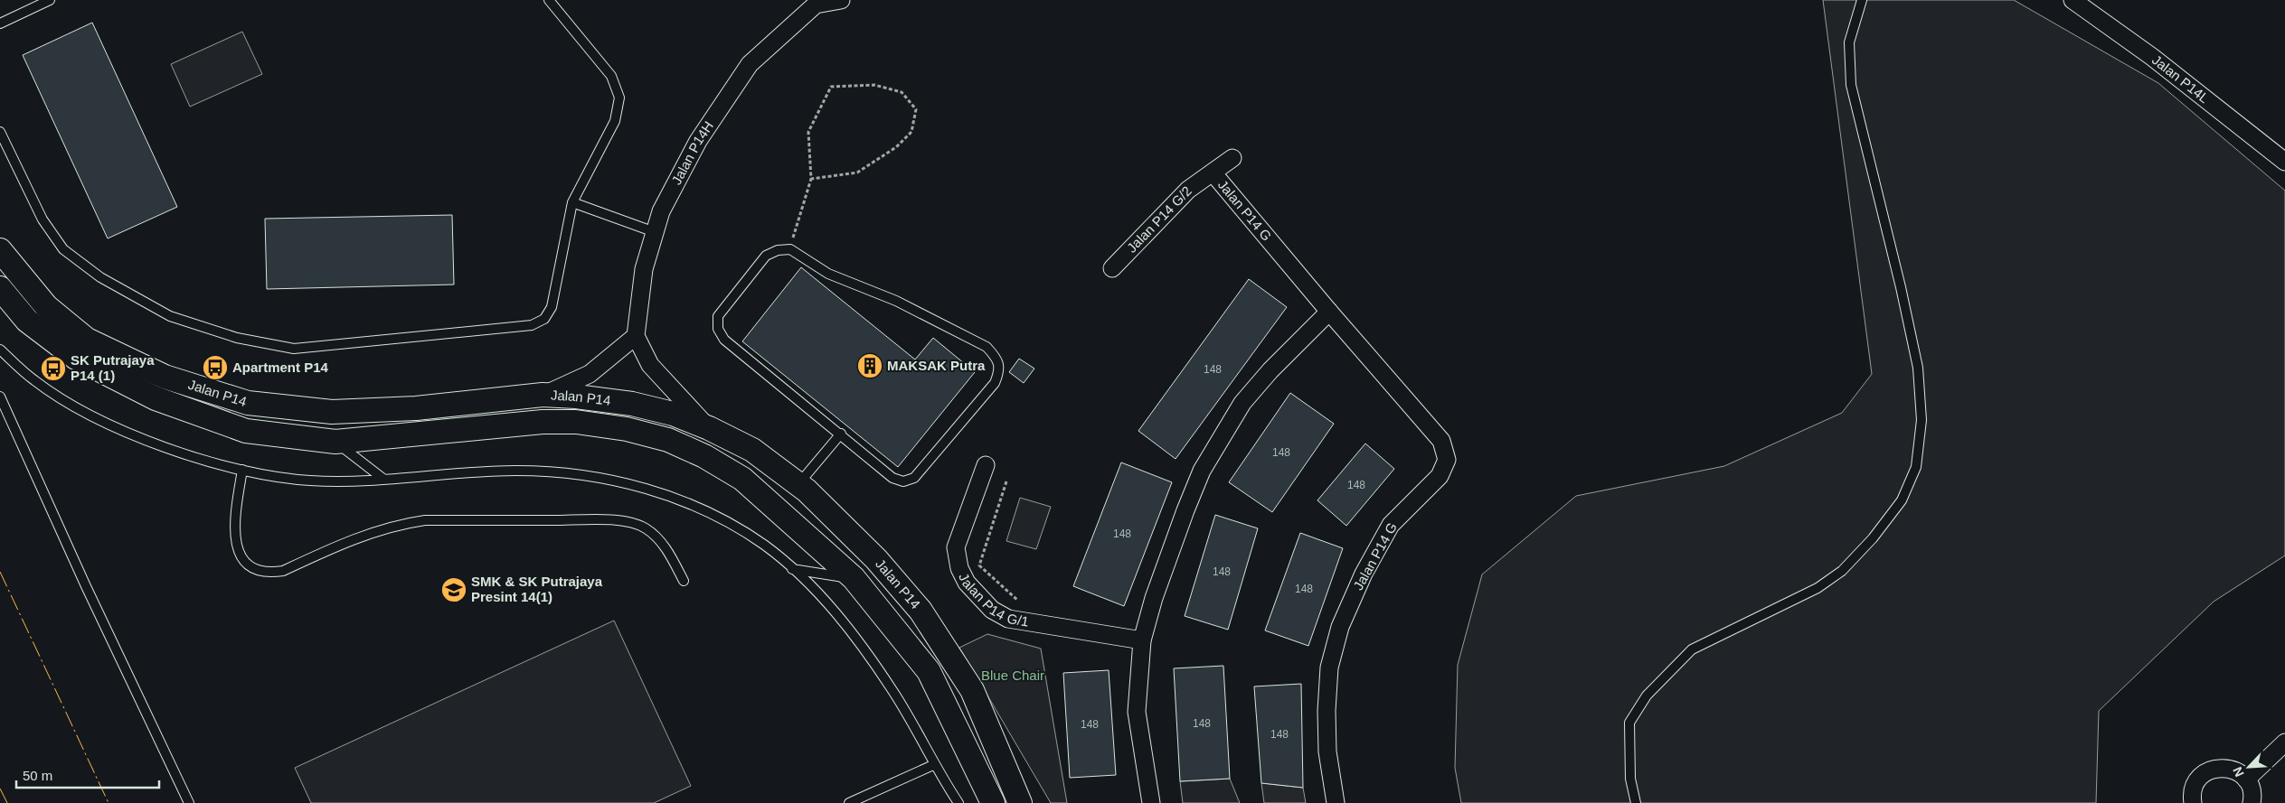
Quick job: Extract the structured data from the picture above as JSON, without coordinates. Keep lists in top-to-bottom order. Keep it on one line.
{"streets":{"main road":["Jalan P14"],"street":["Jalan P14L","Jalan P14H","Jalan P14 G","Jalan P14 G/2","Jalan P14 G/1"]},"crossings":[["Jalan P14 G","Jalan P14 G/2"]],"parks":["Blue Chair"],"places":{"building":["MAKSAK Putra"],"bus stop":["Apartment P14","SK Putrajaya P14 (1)"],"school or university":["SMK & SK Putrajaya Presint 14(1)"]},"house_numbers":["148","148","148","148","148","148","148","148","148"],"scale_bar":"50 m","north":"bottom left"}
